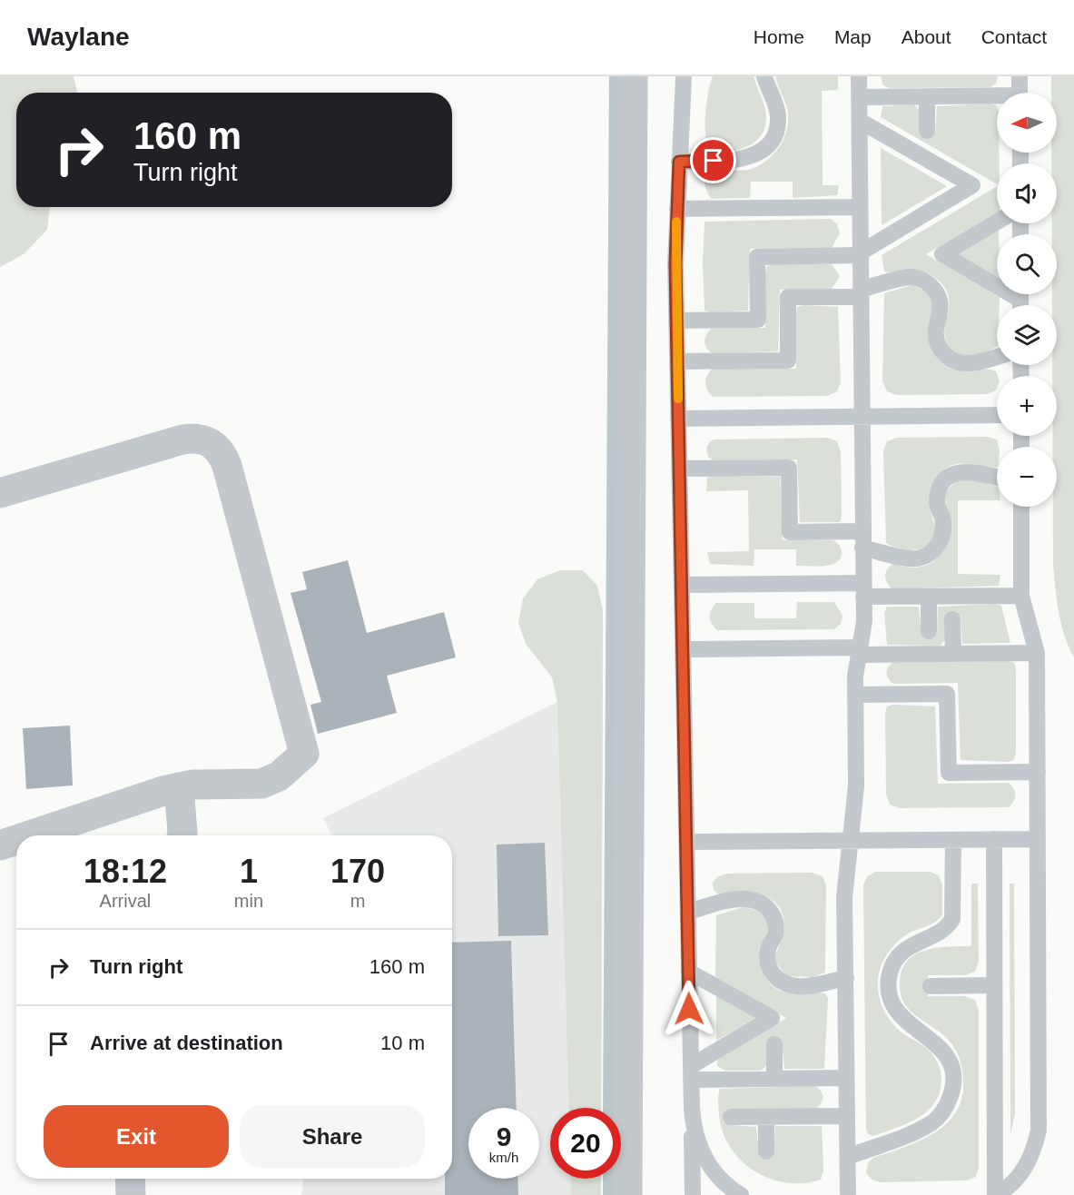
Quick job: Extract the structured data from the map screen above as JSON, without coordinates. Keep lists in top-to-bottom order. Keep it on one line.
{"north":"left","page":{"header":"Waylane","nav":["Home","Map","About","Contact"],"map_buttons":["+","−"],"turn":["160 m","Turn right"],"eta":["18:12","Arrival","1","min","170","m"],"list":[{"name":"Turn right","value":"160 m"},{"name":"Arrive at destination","value":"10 m"}],"buttons":["Exit","Share"],"speed":"9 km/h","limit":"20"}}
